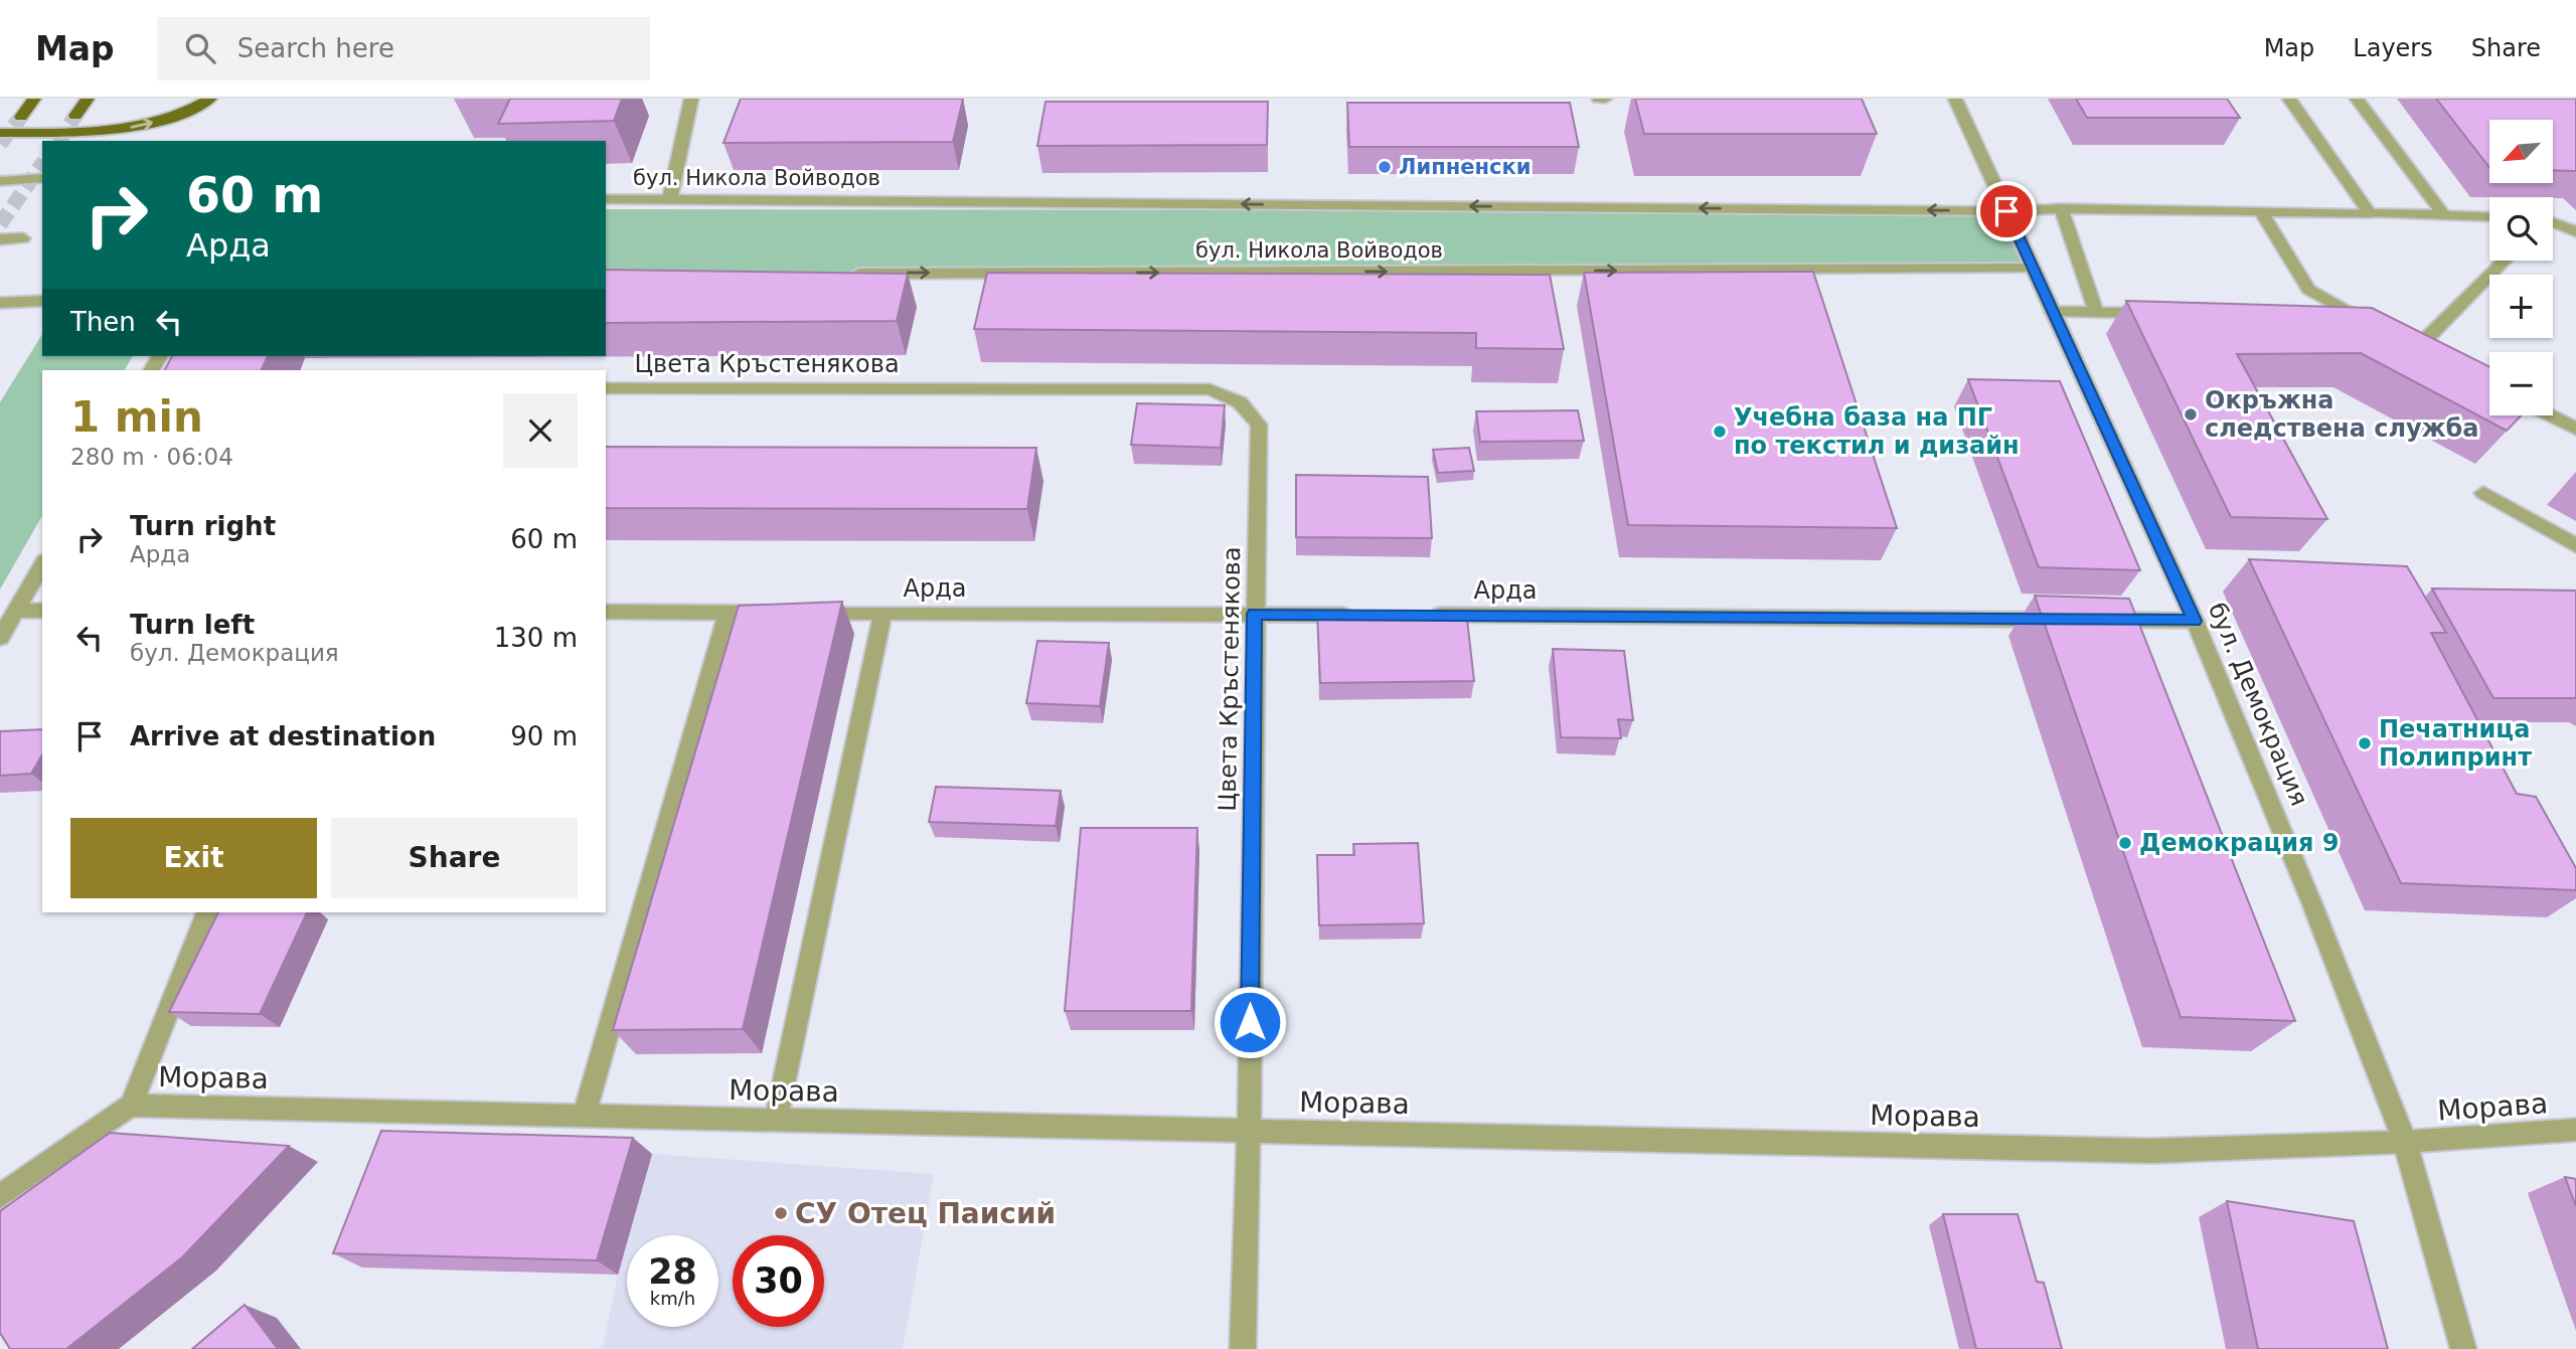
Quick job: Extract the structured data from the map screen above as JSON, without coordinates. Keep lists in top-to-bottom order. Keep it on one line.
{"streets":{"street":["бул. Никола Войводов","Цвета Кръстенякова","Арда","бул. Демокрация","Морава"]},"crossings":[["бул. Никола Войводов","бул. Демокрация"],["Цвета Кръстенякова","Арда"],["Цвета Кръстенякова","Морава"],["бул. Демокрация","Морава"]],"places":["Липненски","Окръжна следствена служба","Учебна база на ПГ по текстил и дизайн","Печатница Полипринт","Демокрация 9","СУ Отец Паисий"],"north":"bottom left","page":{"header":"Map","search":"Search here","nav":["Map","Layers","Share"],"map_buttons":["+","−"],"turn":["60 m","Арда"],"then":"Then","heading":["1 min","280 m · 06:04"],"list":[{"name":"Turn right","note":"Арда","value":"60 m"},{"name":"Turn left","note":"бул. Демокрация","value":"130 m"},{"name":"Arrive at destination","value":"90 m"}],"buttons":["Exit","Share"],"speed":"28 km/h","limit":"30"}}
